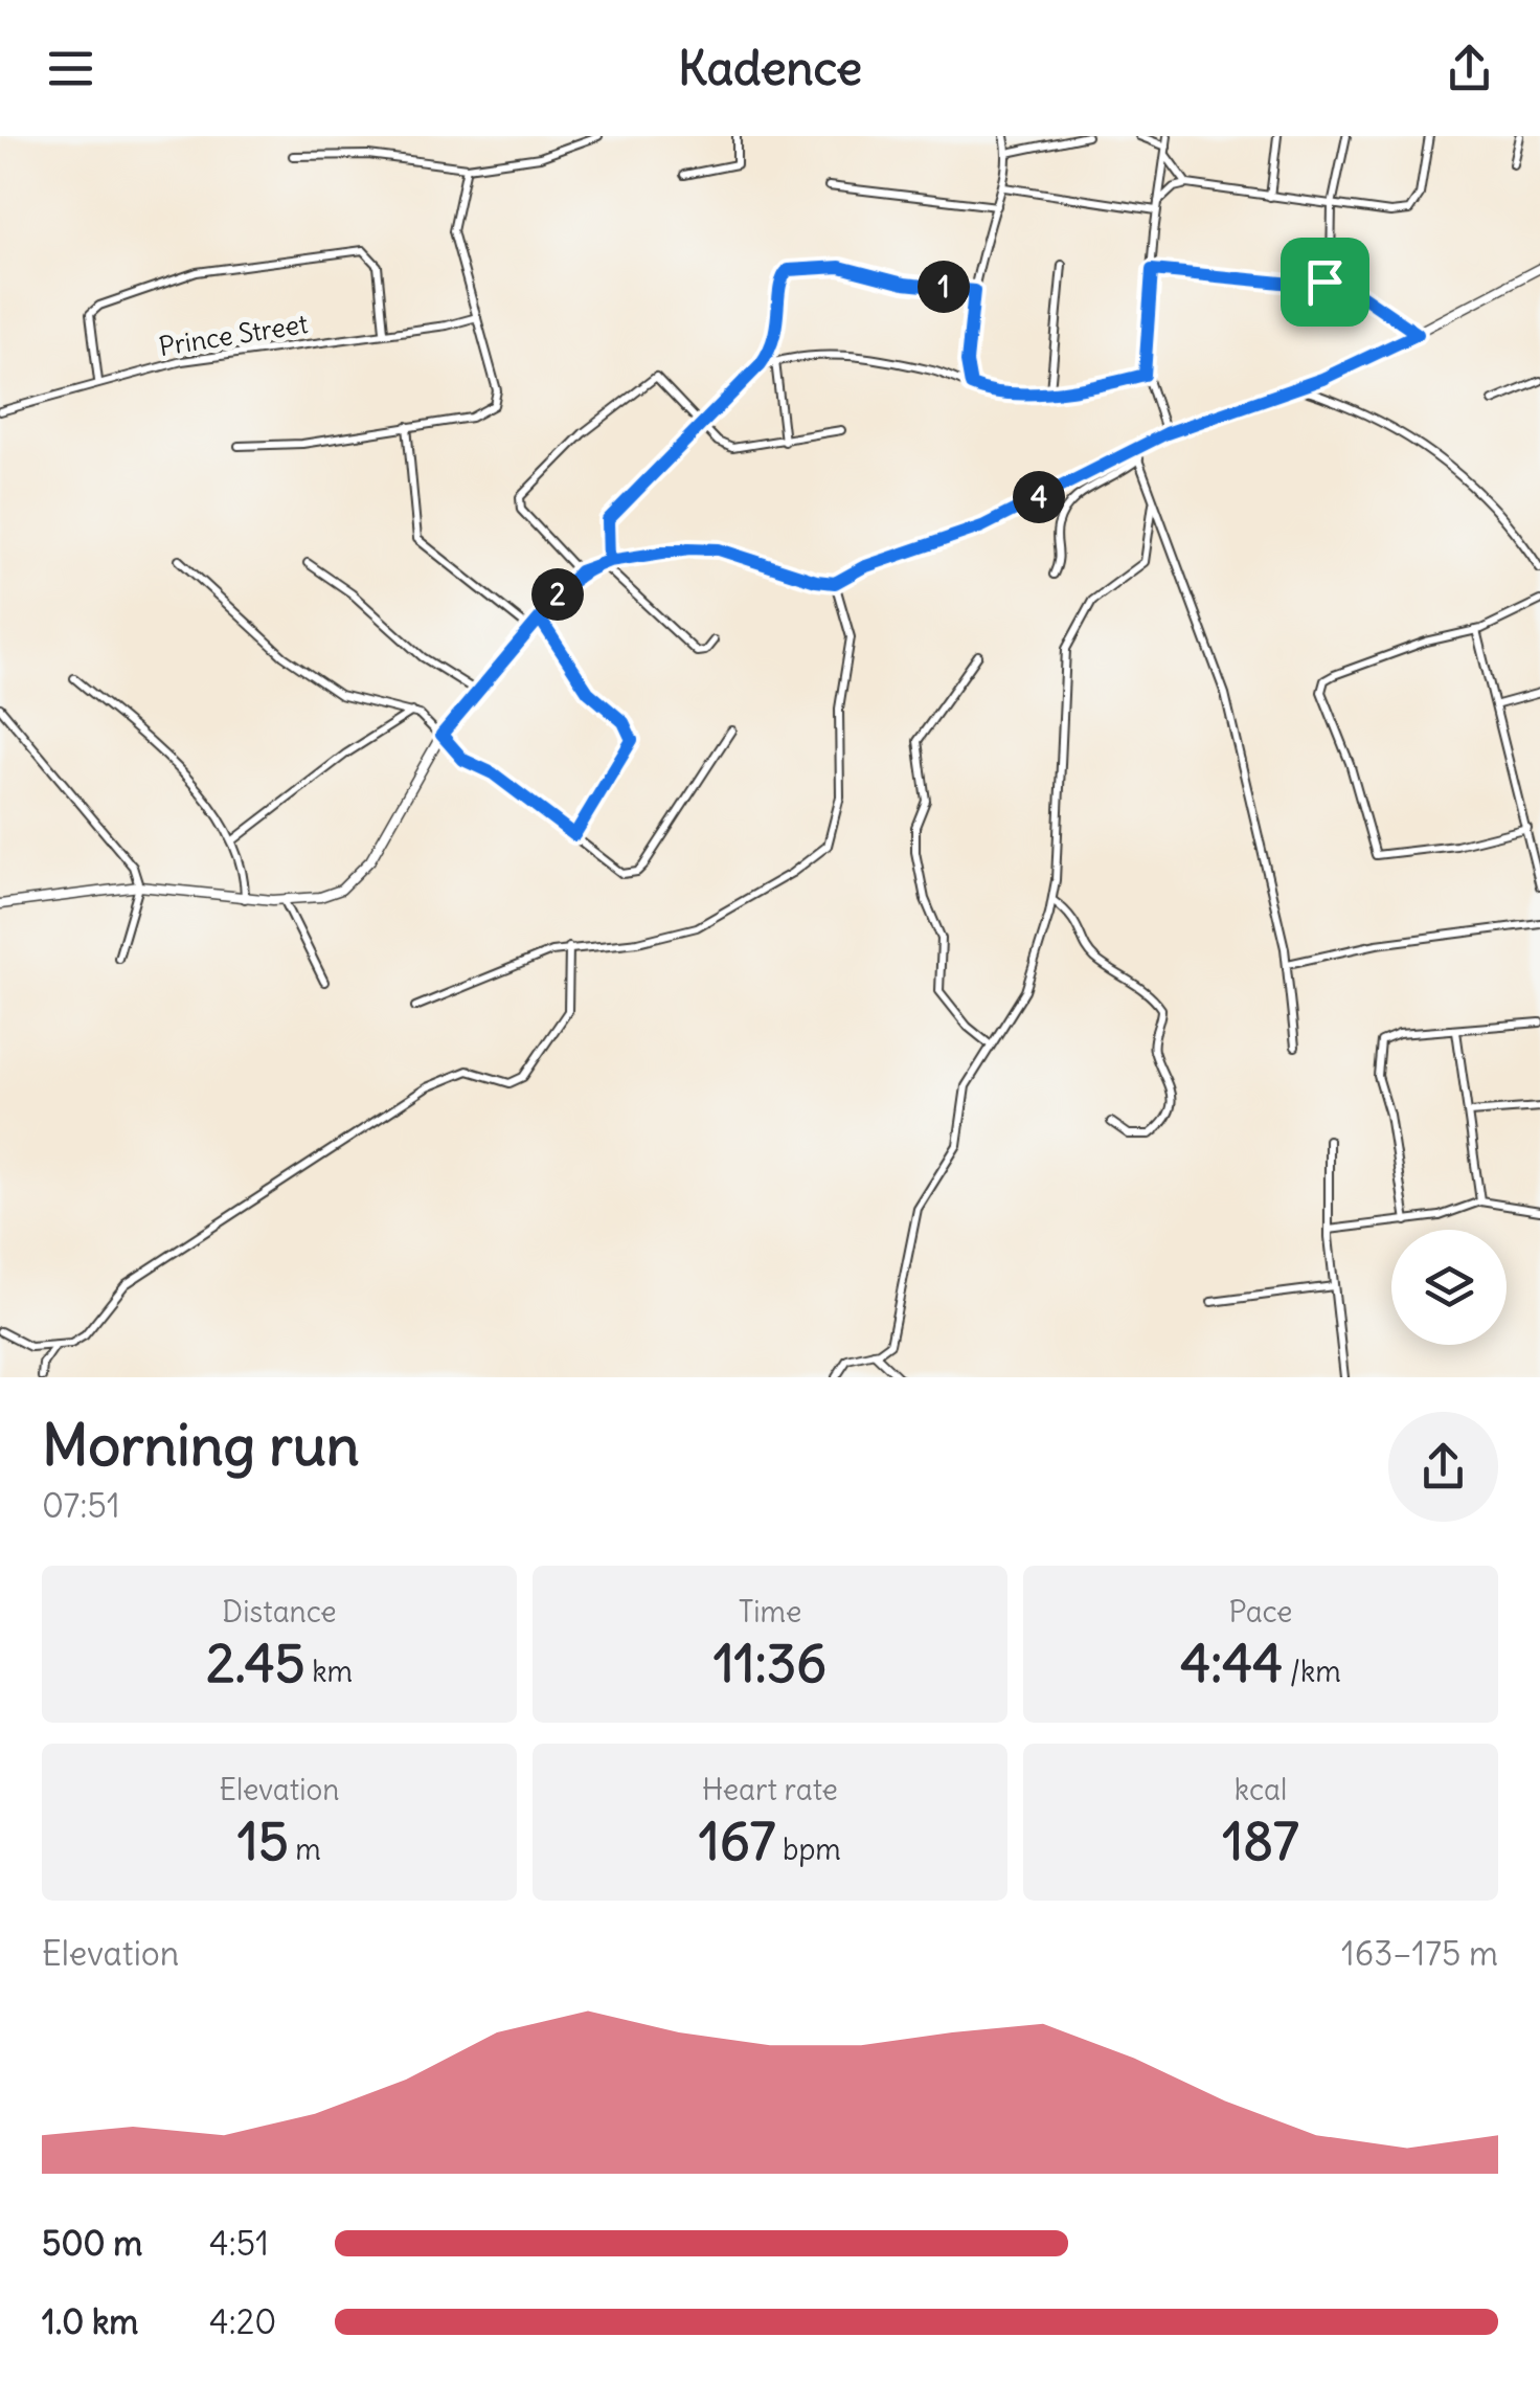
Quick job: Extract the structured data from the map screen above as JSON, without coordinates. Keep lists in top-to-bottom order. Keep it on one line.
{"streets":{"street":["Prince Street"]},"page":{"header":"Kadence","pins":["1","4","2"],"heading":["Morning run","07:51"],"stats":[["Distance","2.45 km"],["Time","11:36"],["Pace","4:44 /km"],["Elevation","15 m"],["Heart rate","167 bpm"],["kcal","187"]],"chart":["Elevation","163–175 m"],"list":[{"name":"500 m","note":"4:51"},{"name":"1.0 km","note":"4:20"}]}}
